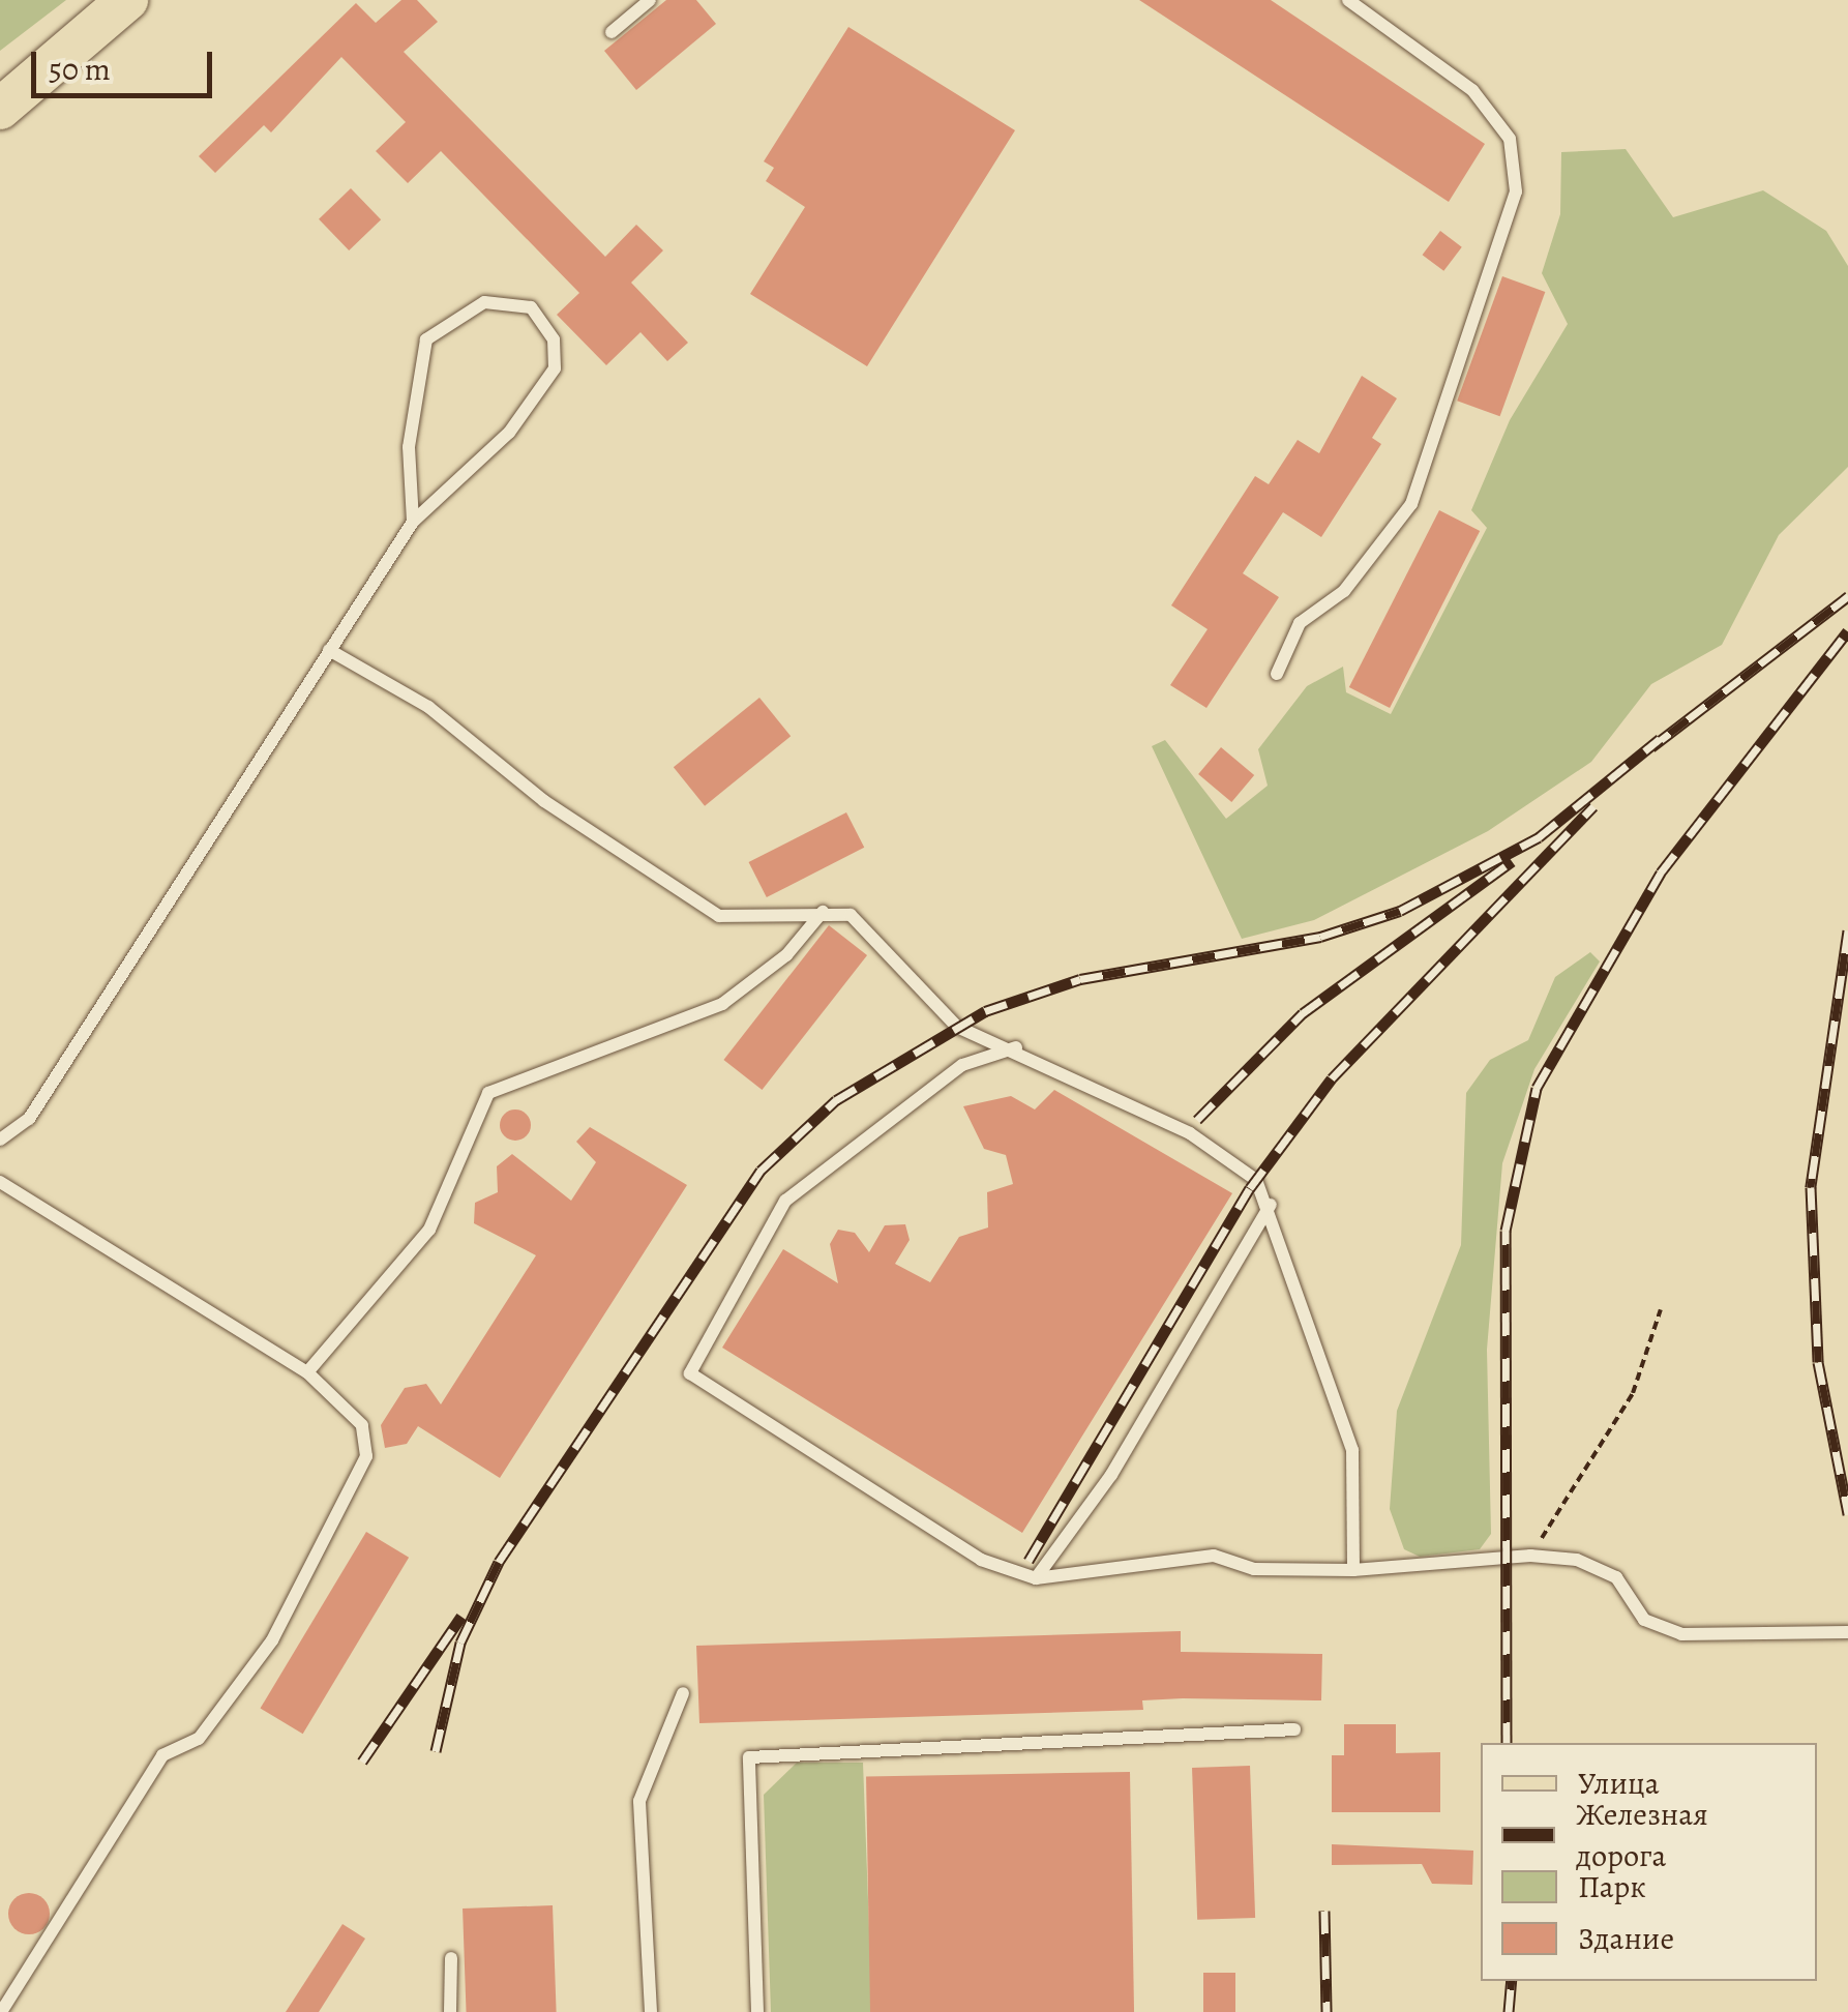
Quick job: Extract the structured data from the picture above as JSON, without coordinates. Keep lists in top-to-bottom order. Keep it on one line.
{"legend":["Улица","Железная дорога","Парк","Здание"],"scale_bar":"50 m"}
